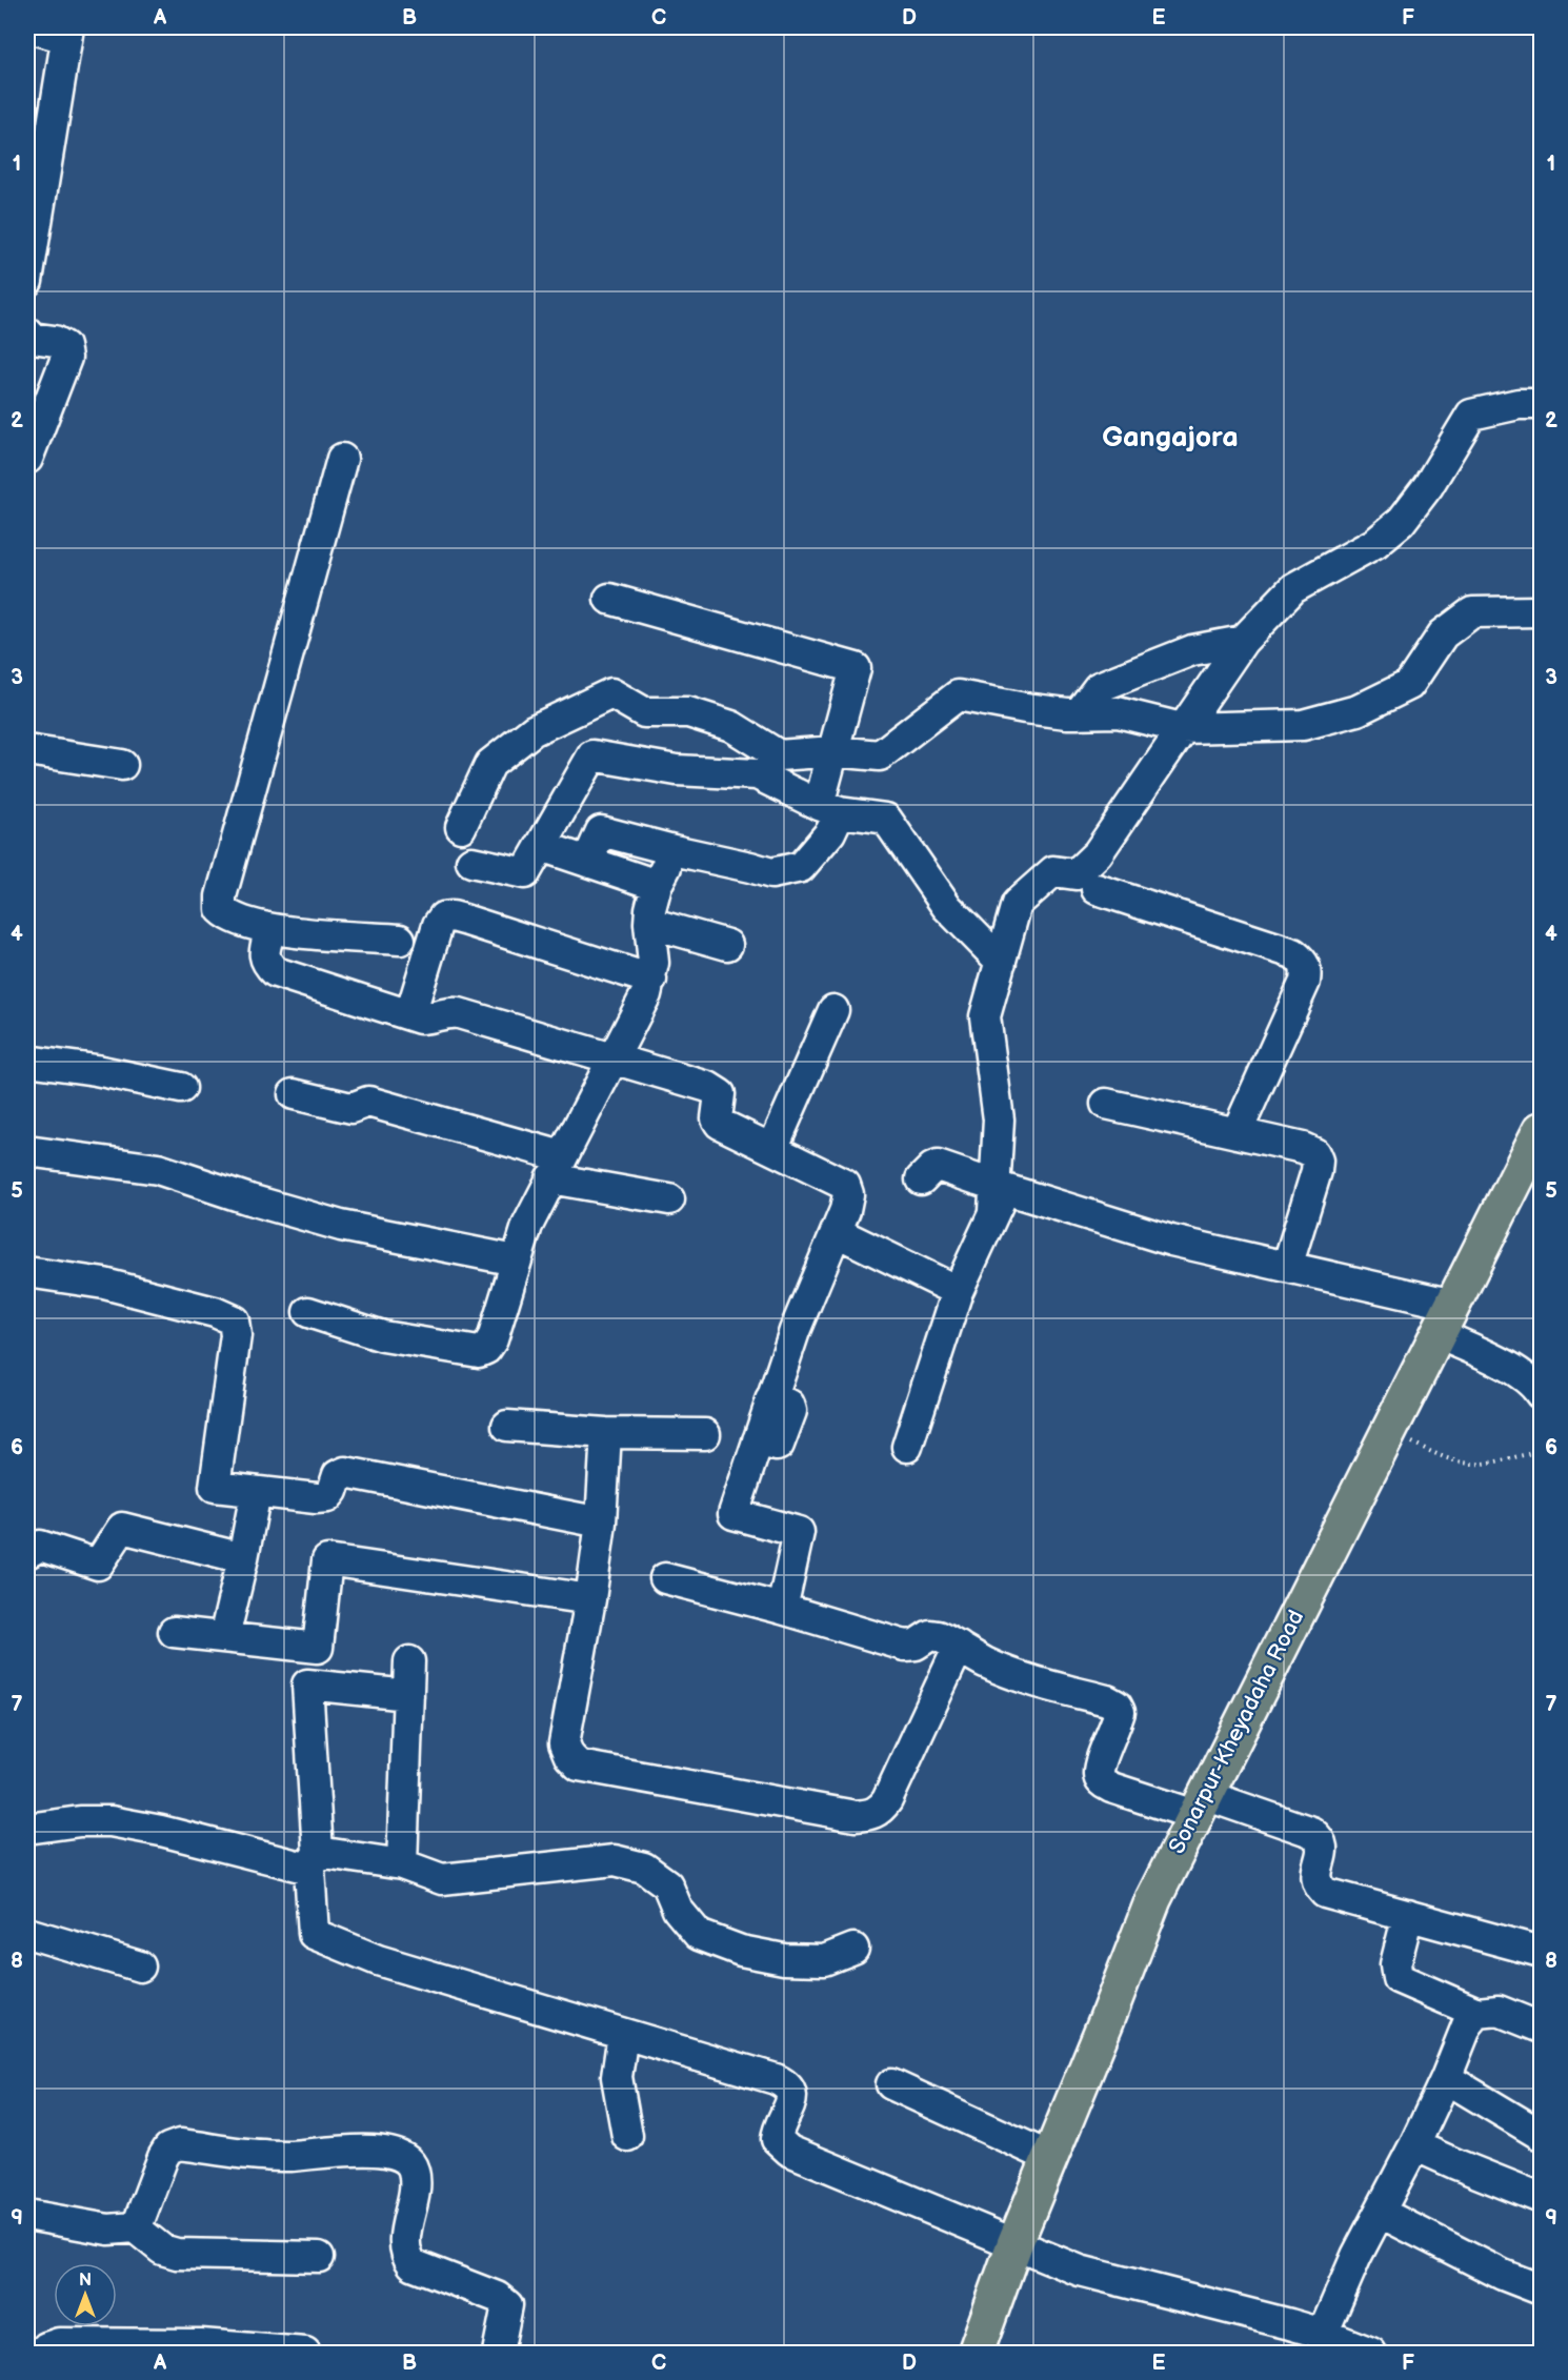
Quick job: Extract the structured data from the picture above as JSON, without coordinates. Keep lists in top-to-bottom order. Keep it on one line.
{"streets":{"main road":["Sonarpur-Kheyadaha Road"]},"districts":["Gangajora"],"north":"top","grid":{"columns":["A","B","C","D","E","F"],"rows":["1","2","3","4","5","6","7","8","9"]}}
